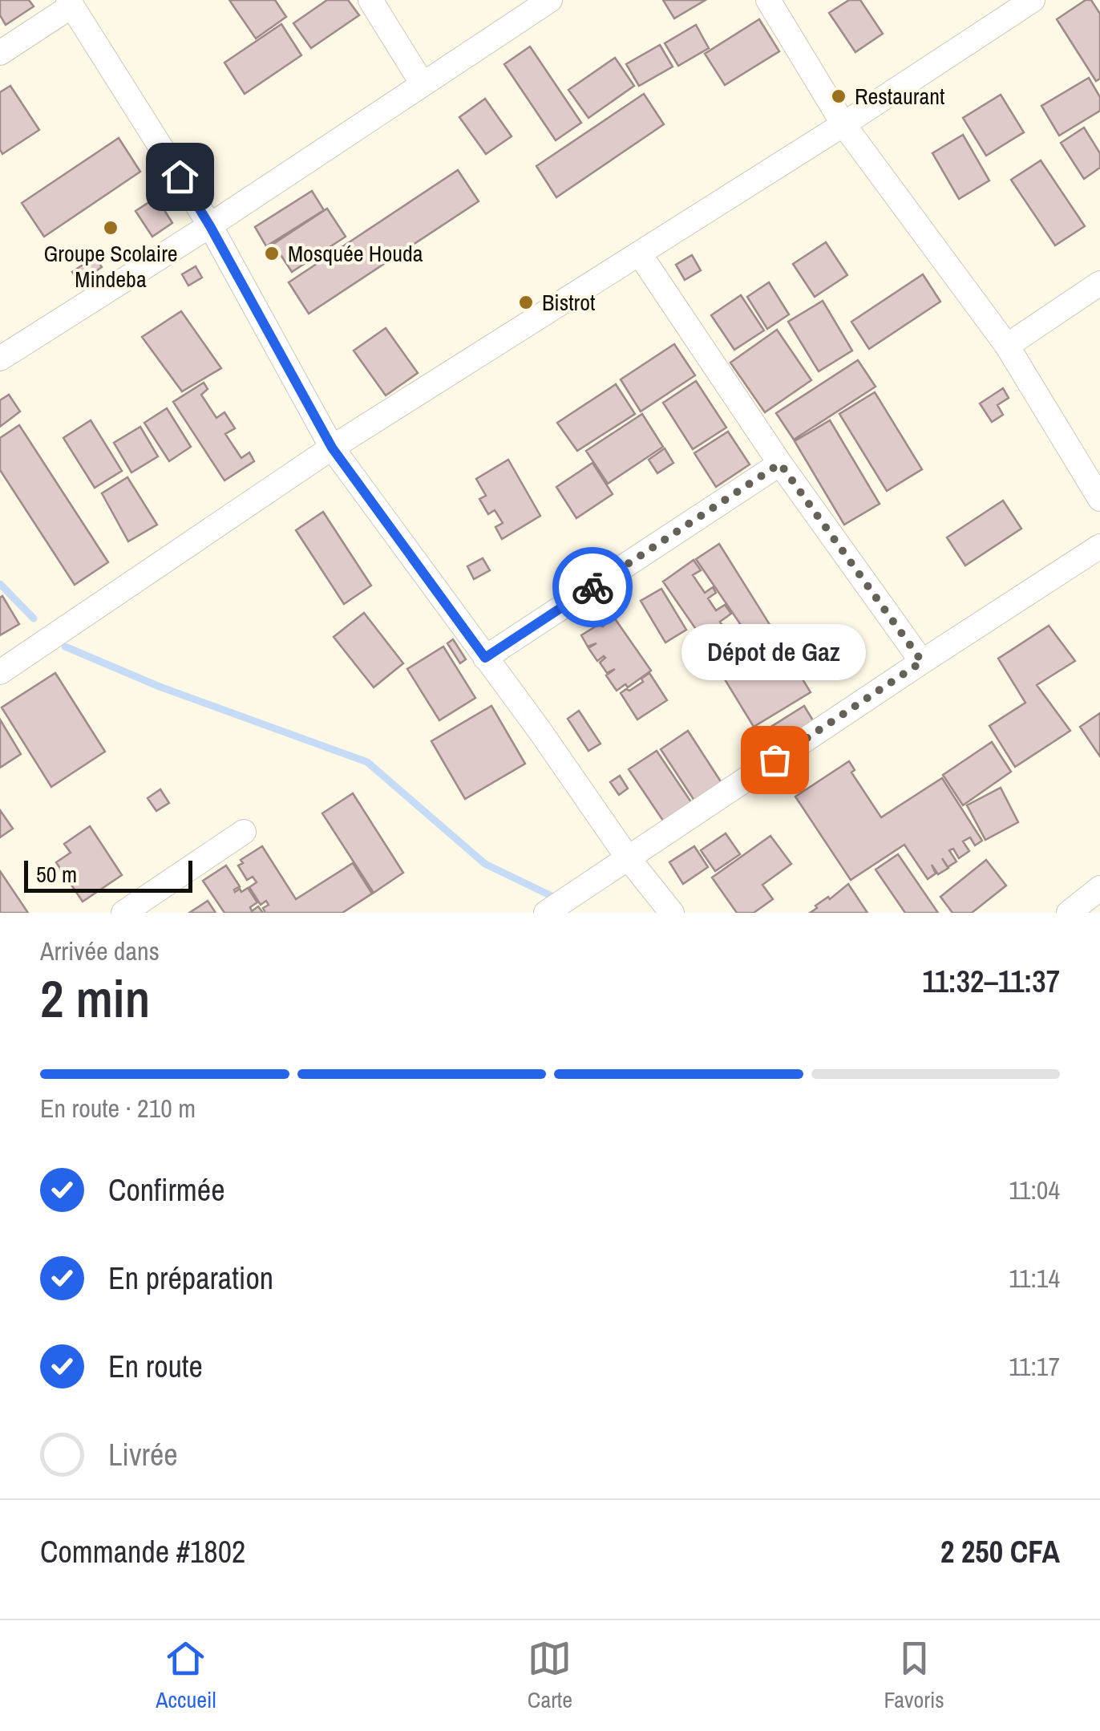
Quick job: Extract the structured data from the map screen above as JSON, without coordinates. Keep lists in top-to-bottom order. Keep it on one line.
{"places":["Restaurant","Groupe Scolaire Mindeba","Mosquée Houda","Bistrot","Dépot de Gaz"],"scale_bar":"50 m","page":{"bubble":"Dépot de Gaz","scale":"50 m","heading":["2 min","Arrivée dans","11:32–11:37"],"panel":["Commande #1802","2 250 CFA"],"bar":"En route · 210 m","list":[["Confirmée","11:04"],["En préparation","11:14"],["En route","11:17"],"Livrée"],"tabs":["Accueil","Carte","Favoris"]}}
